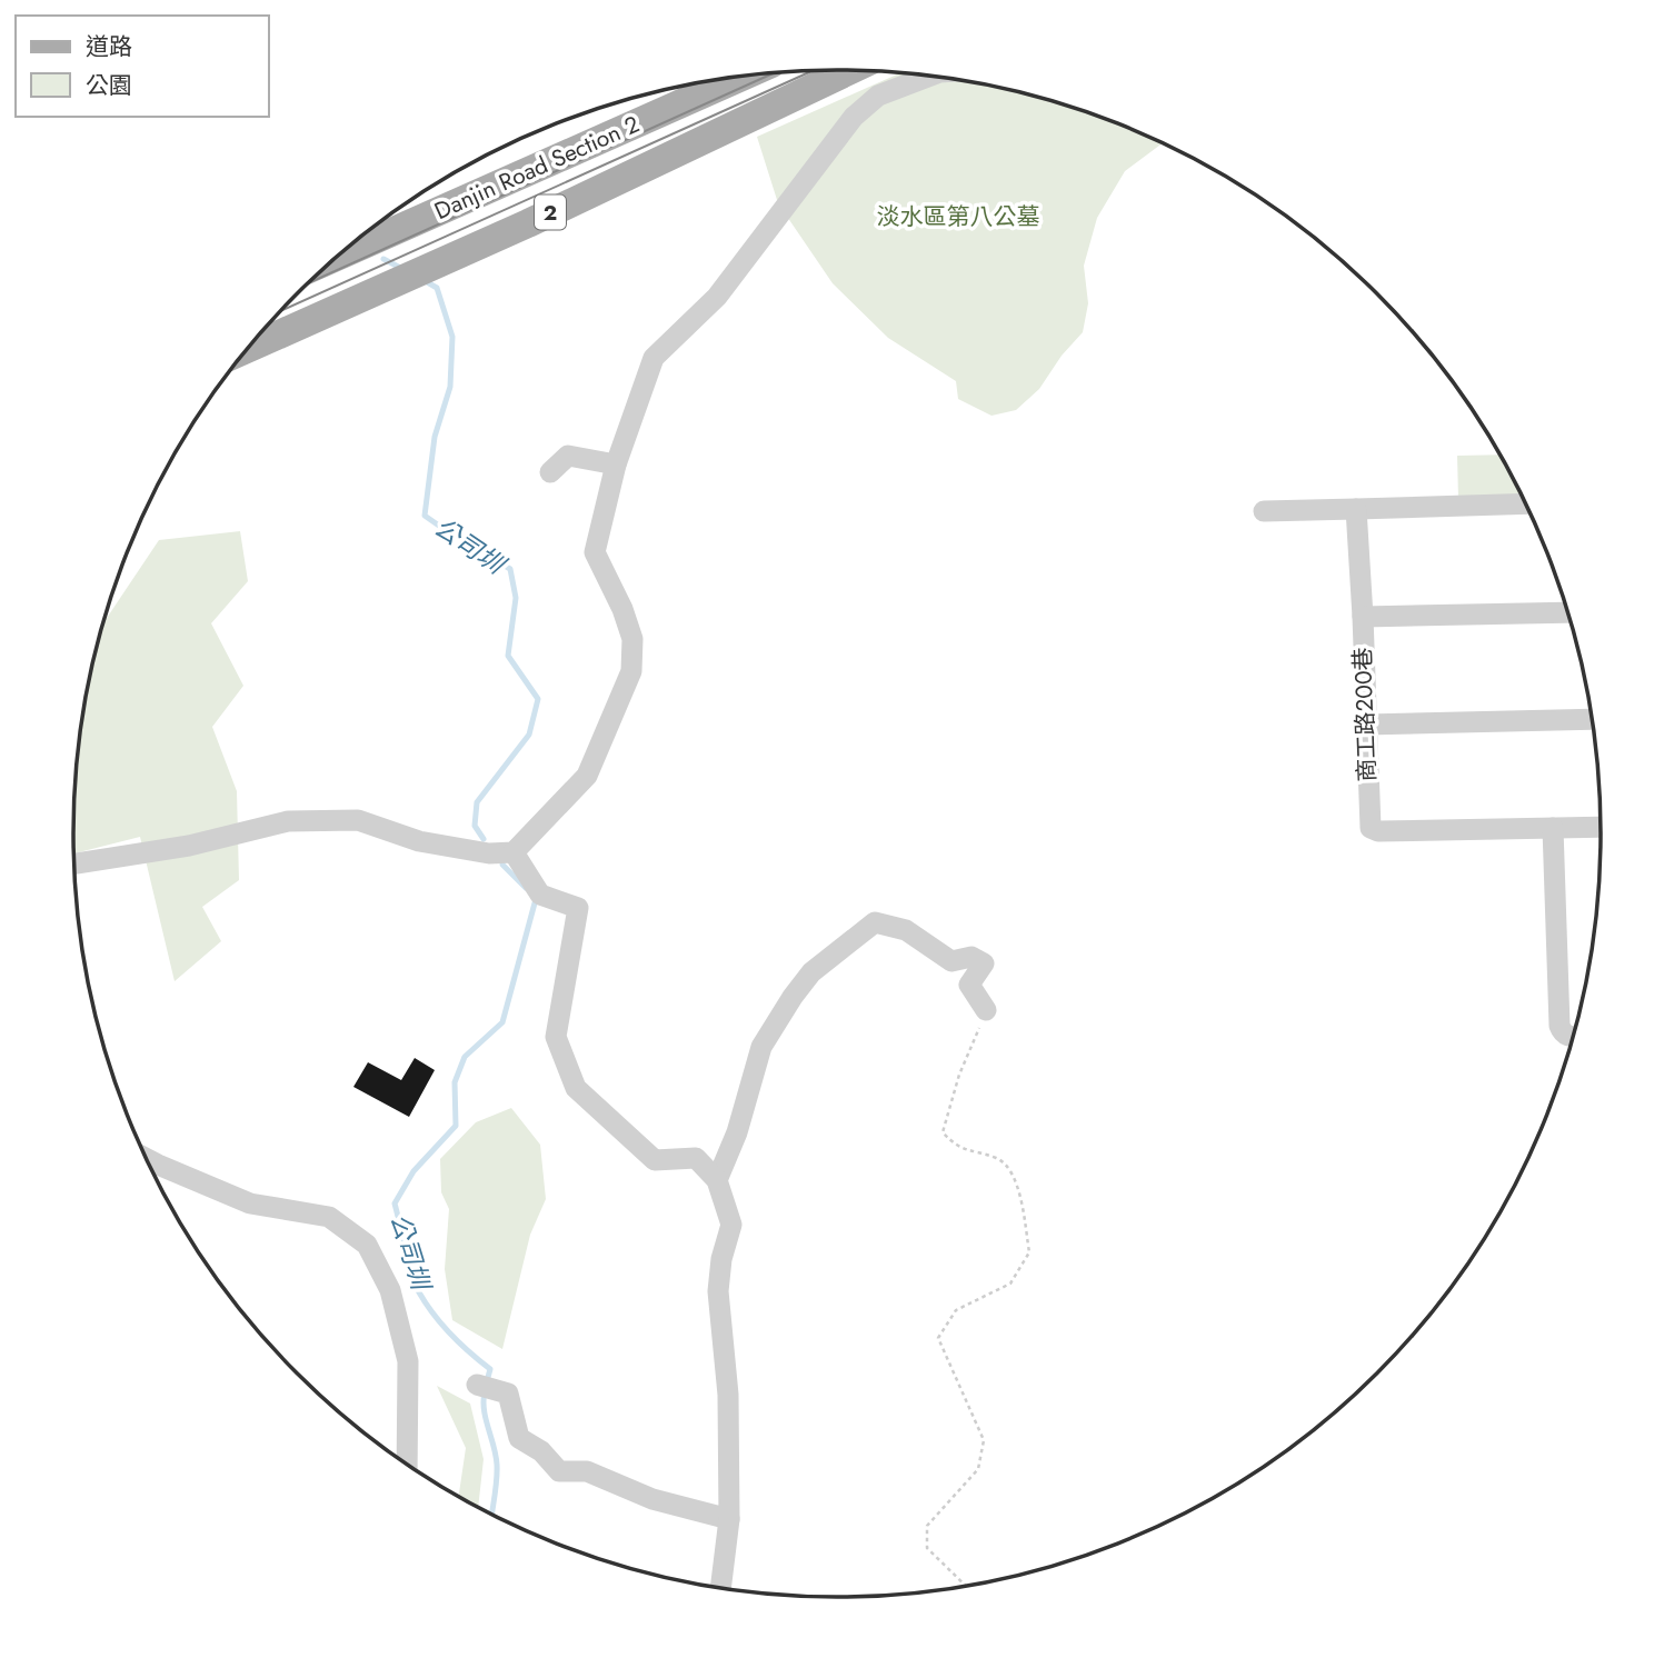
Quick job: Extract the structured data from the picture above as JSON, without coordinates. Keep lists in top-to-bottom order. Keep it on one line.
{"streets":{"main road":["Danjin Road Section 2","2"],"street":["商工路200巷"]},"water":["公司圳"],"parks":["淡水區第八公墓"],"legend":["道路","公園"]}
